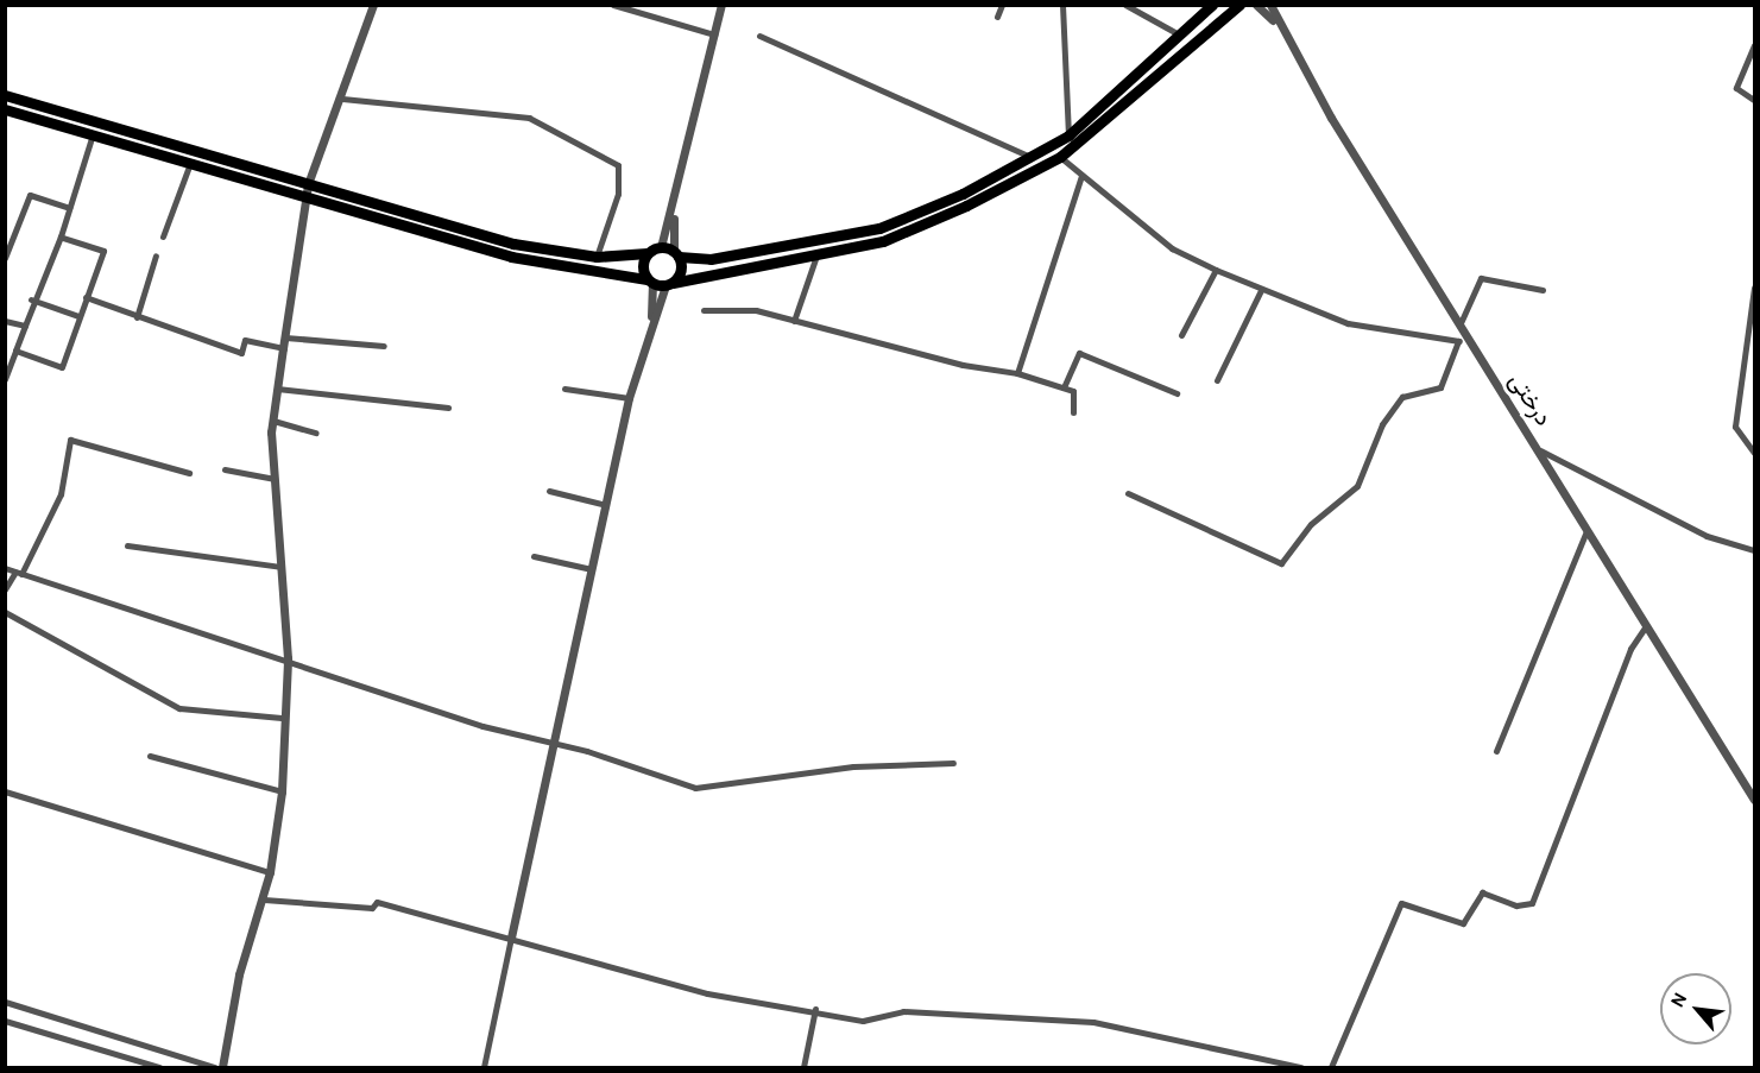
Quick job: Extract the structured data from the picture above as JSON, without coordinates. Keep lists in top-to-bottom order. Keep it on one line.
{"streets":{"street":["درختی"]},"north":"top left"}
